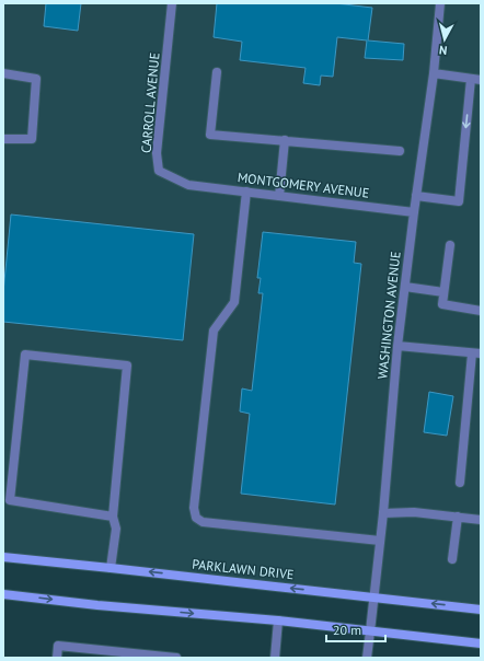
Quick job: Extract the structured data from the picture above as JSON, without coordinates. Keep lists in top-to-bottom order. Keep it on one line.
{"streets":{"main road":["PARKLAWN DRIVE"],"street":["CARROLL AVENUE","MONTGOMERY AVENUE","WASHINGTON AVENUE"]},"crossings":[["CARROLL AVENUE","MONTGOMERY AVENUE"],["MONTGOMERY AVENUE","WASHINGTON AVENUE"],["WASHINGTON AVENUE","PARKLAWN DRIVE"]],"scale_bar":"20 m","north":"bottom"}
